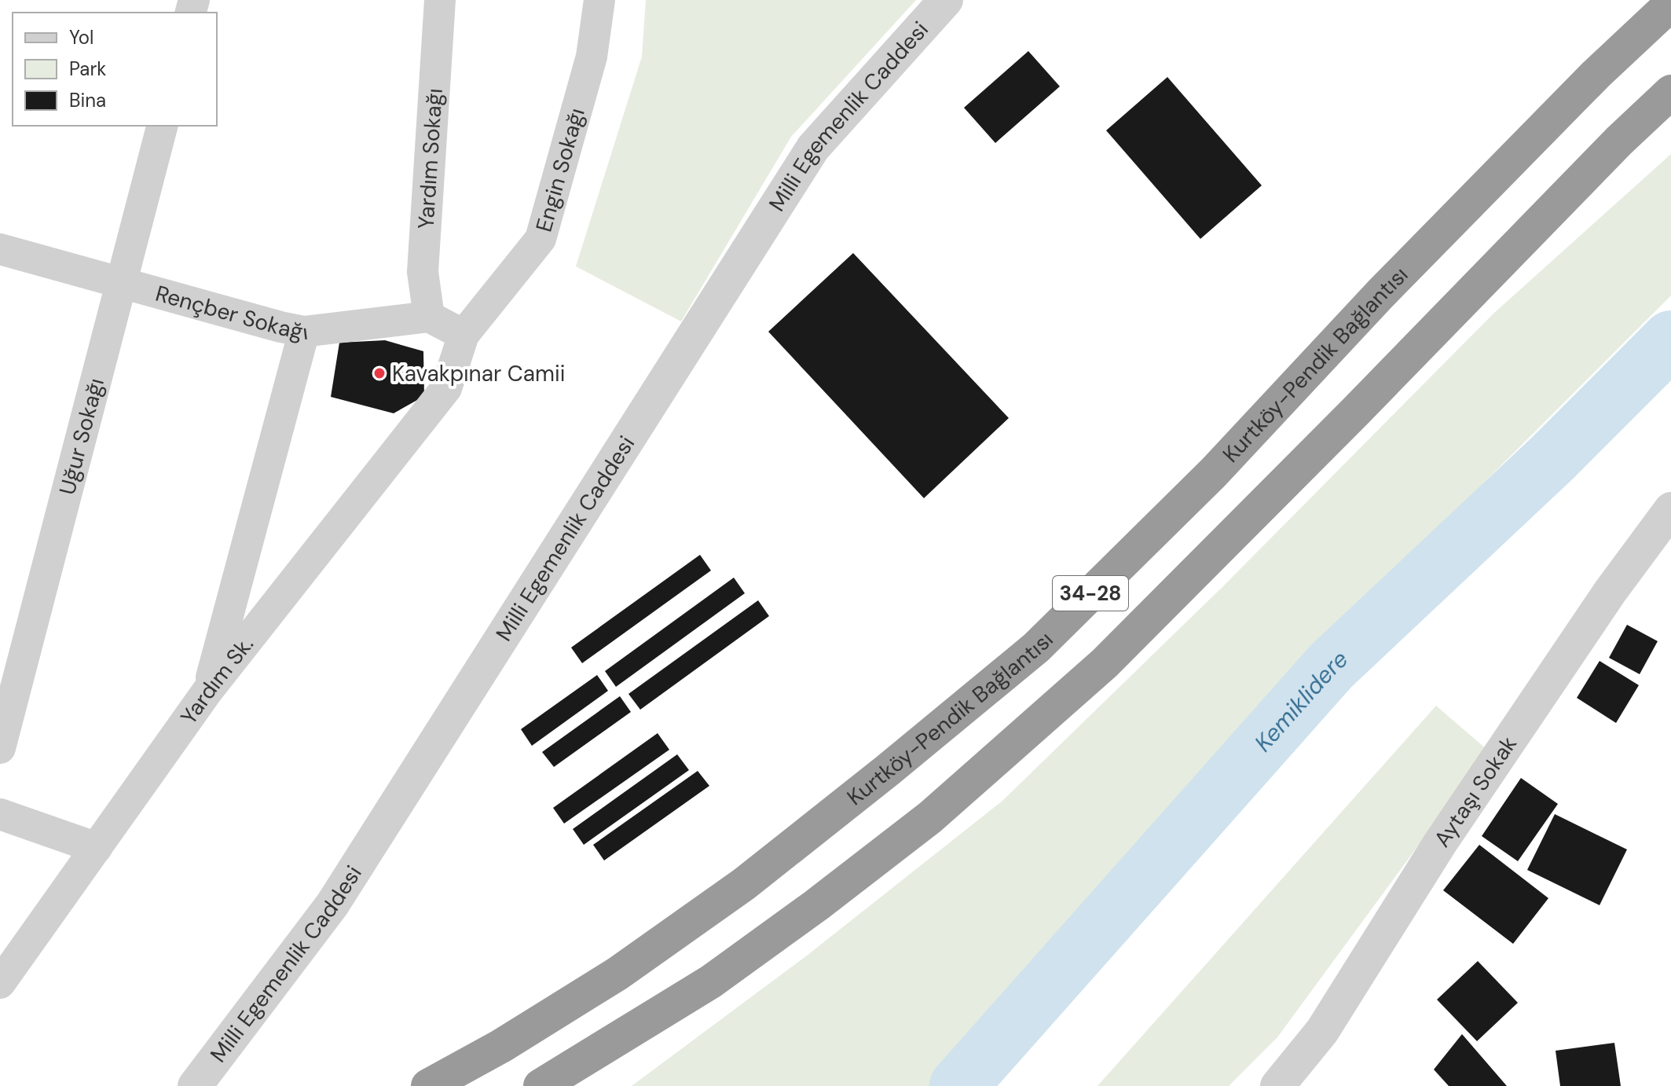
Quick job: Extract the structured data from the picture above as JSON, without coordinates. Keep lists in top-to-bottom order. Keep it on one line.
{"streets":{"highway":["Kurtköy-Pendik Bağlantısı","34-28"],"street":["Milli Egemenlik Caddesi","Yardım Sokağı","Engin Sokağı","Rençber Sokağı","Uğur Sokağı","Yardım Sk.","Aytaşı Sokak"]},"crossings":[["Yardım Sokağı","Rençber Sokağı"],["Engin Sokağı","Yardım Sk."],["Rençber Sokağı","Uğur Sokağı"]],"water":["Kemiklidere"],"places":["Kavakpınar Camii"],"legend":["Yol","Park","Bina"]}
